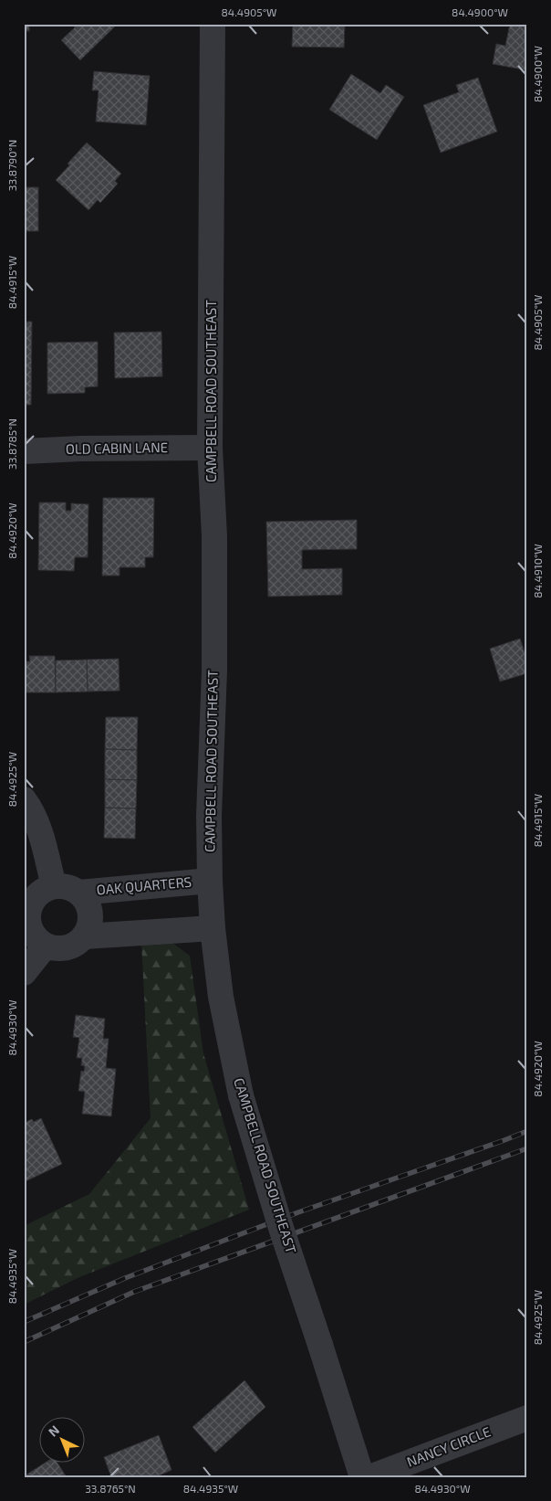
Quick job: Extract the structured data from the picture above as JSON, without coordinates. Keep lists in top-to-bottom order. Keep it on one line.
{"streets":{"street":["CAMPBELL ROAD SOUTHEAST","OLD CABIN LANE","OAK QUARTERS","NANCY CIRCLE"]},"crossings":[["CAMPBELL ROAD SOUTHEAST","OLD CABIN LANE"],["CAMPBELL ROAD SOUTHEAST","OAK QUARTERS"]],"north":"top left","coordinates":["84.4905°W","84.4900°W","33.8790°N","84.4915°W","33.8785°N","84.4920°W","84.4910°W","84.4925°W","84.4930°W","84.4935°W","33.8765°N"]}
